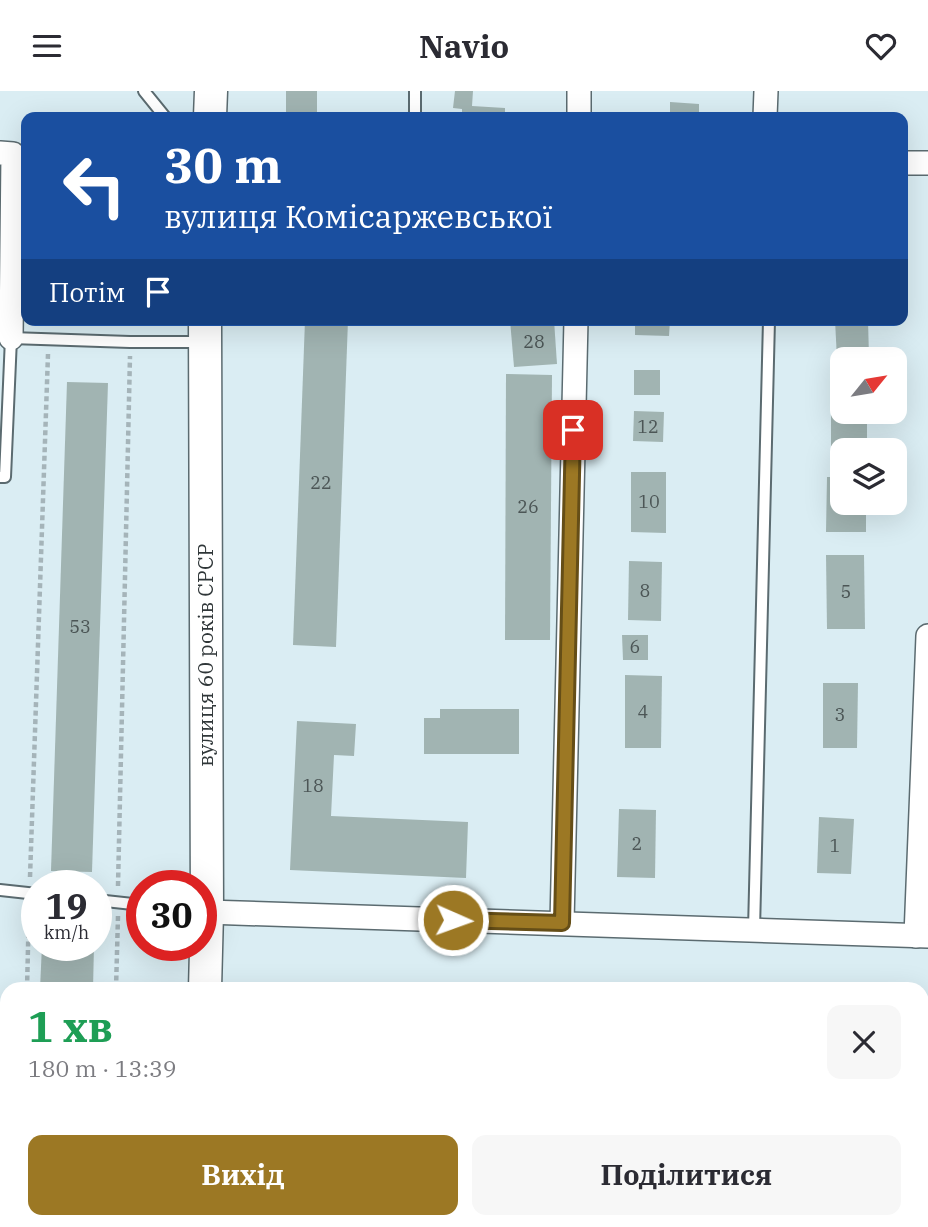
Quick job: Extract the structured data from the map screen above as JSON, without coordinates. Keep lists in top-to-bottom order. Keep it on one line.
{"streets":{"street":["вулиця 60 років СРСР"]},"house_numbers":["28","12","22","10","26","8","5","53","6","4","3","18","2","1"],"north":"top right","page":{"header":"Navio","turn":["30 m","вулиця Комісаржевської"],"then":"Потім","speed":"19 km/h","limit":"30","heading":["1 хв","180 m · 13:39"],"buttons":["Вихід","Поділитися"]}}
